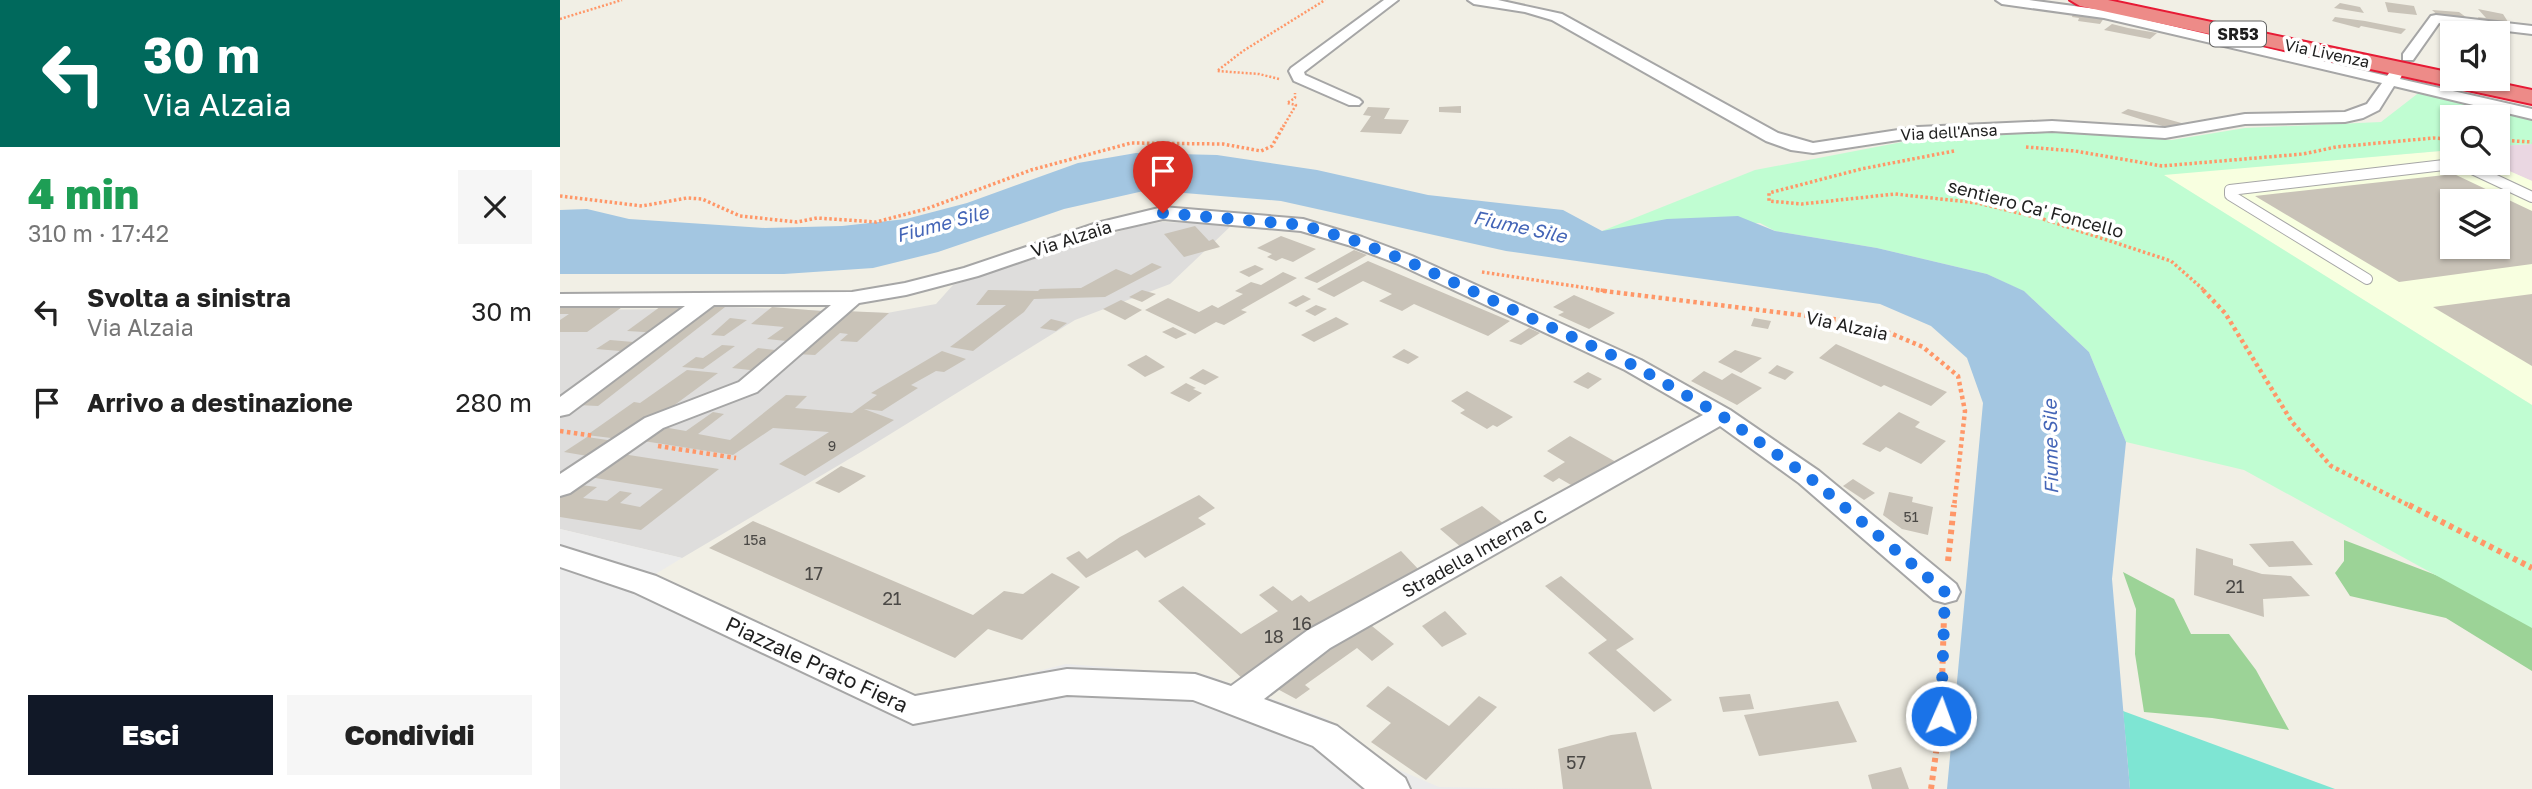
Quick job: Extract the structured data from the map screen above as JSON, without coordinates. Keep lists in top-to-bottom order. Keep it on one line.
{"streets":{"highway":["SR53","Via Livenza"],"street":["Via dell'Ansa","Via Alzaia","Stradella Interna C","Piazzale Prato Fiera"],"path":["sentiero Ca' Foncello"]},"crossings":[["Via Alzaia","Stradella Interna C"],["Stradella Interna C","Piazzale Prato Fiera"]],"water":["Fiume Sile"],"house_numbers":["9","51","15a","17","21","21","16","18","57"],"page":{"turn":["30 m","Via Alzaia"],"heading":["4 min","310 m · 17:42"],"list":[{"name":"Svolta a sinistra","note":"Via Alzaia","value":"30 m"},{"name":"Arrivo a destinazione","value":"280 m"}],"buttons":["Esci","Condividi"]}}
